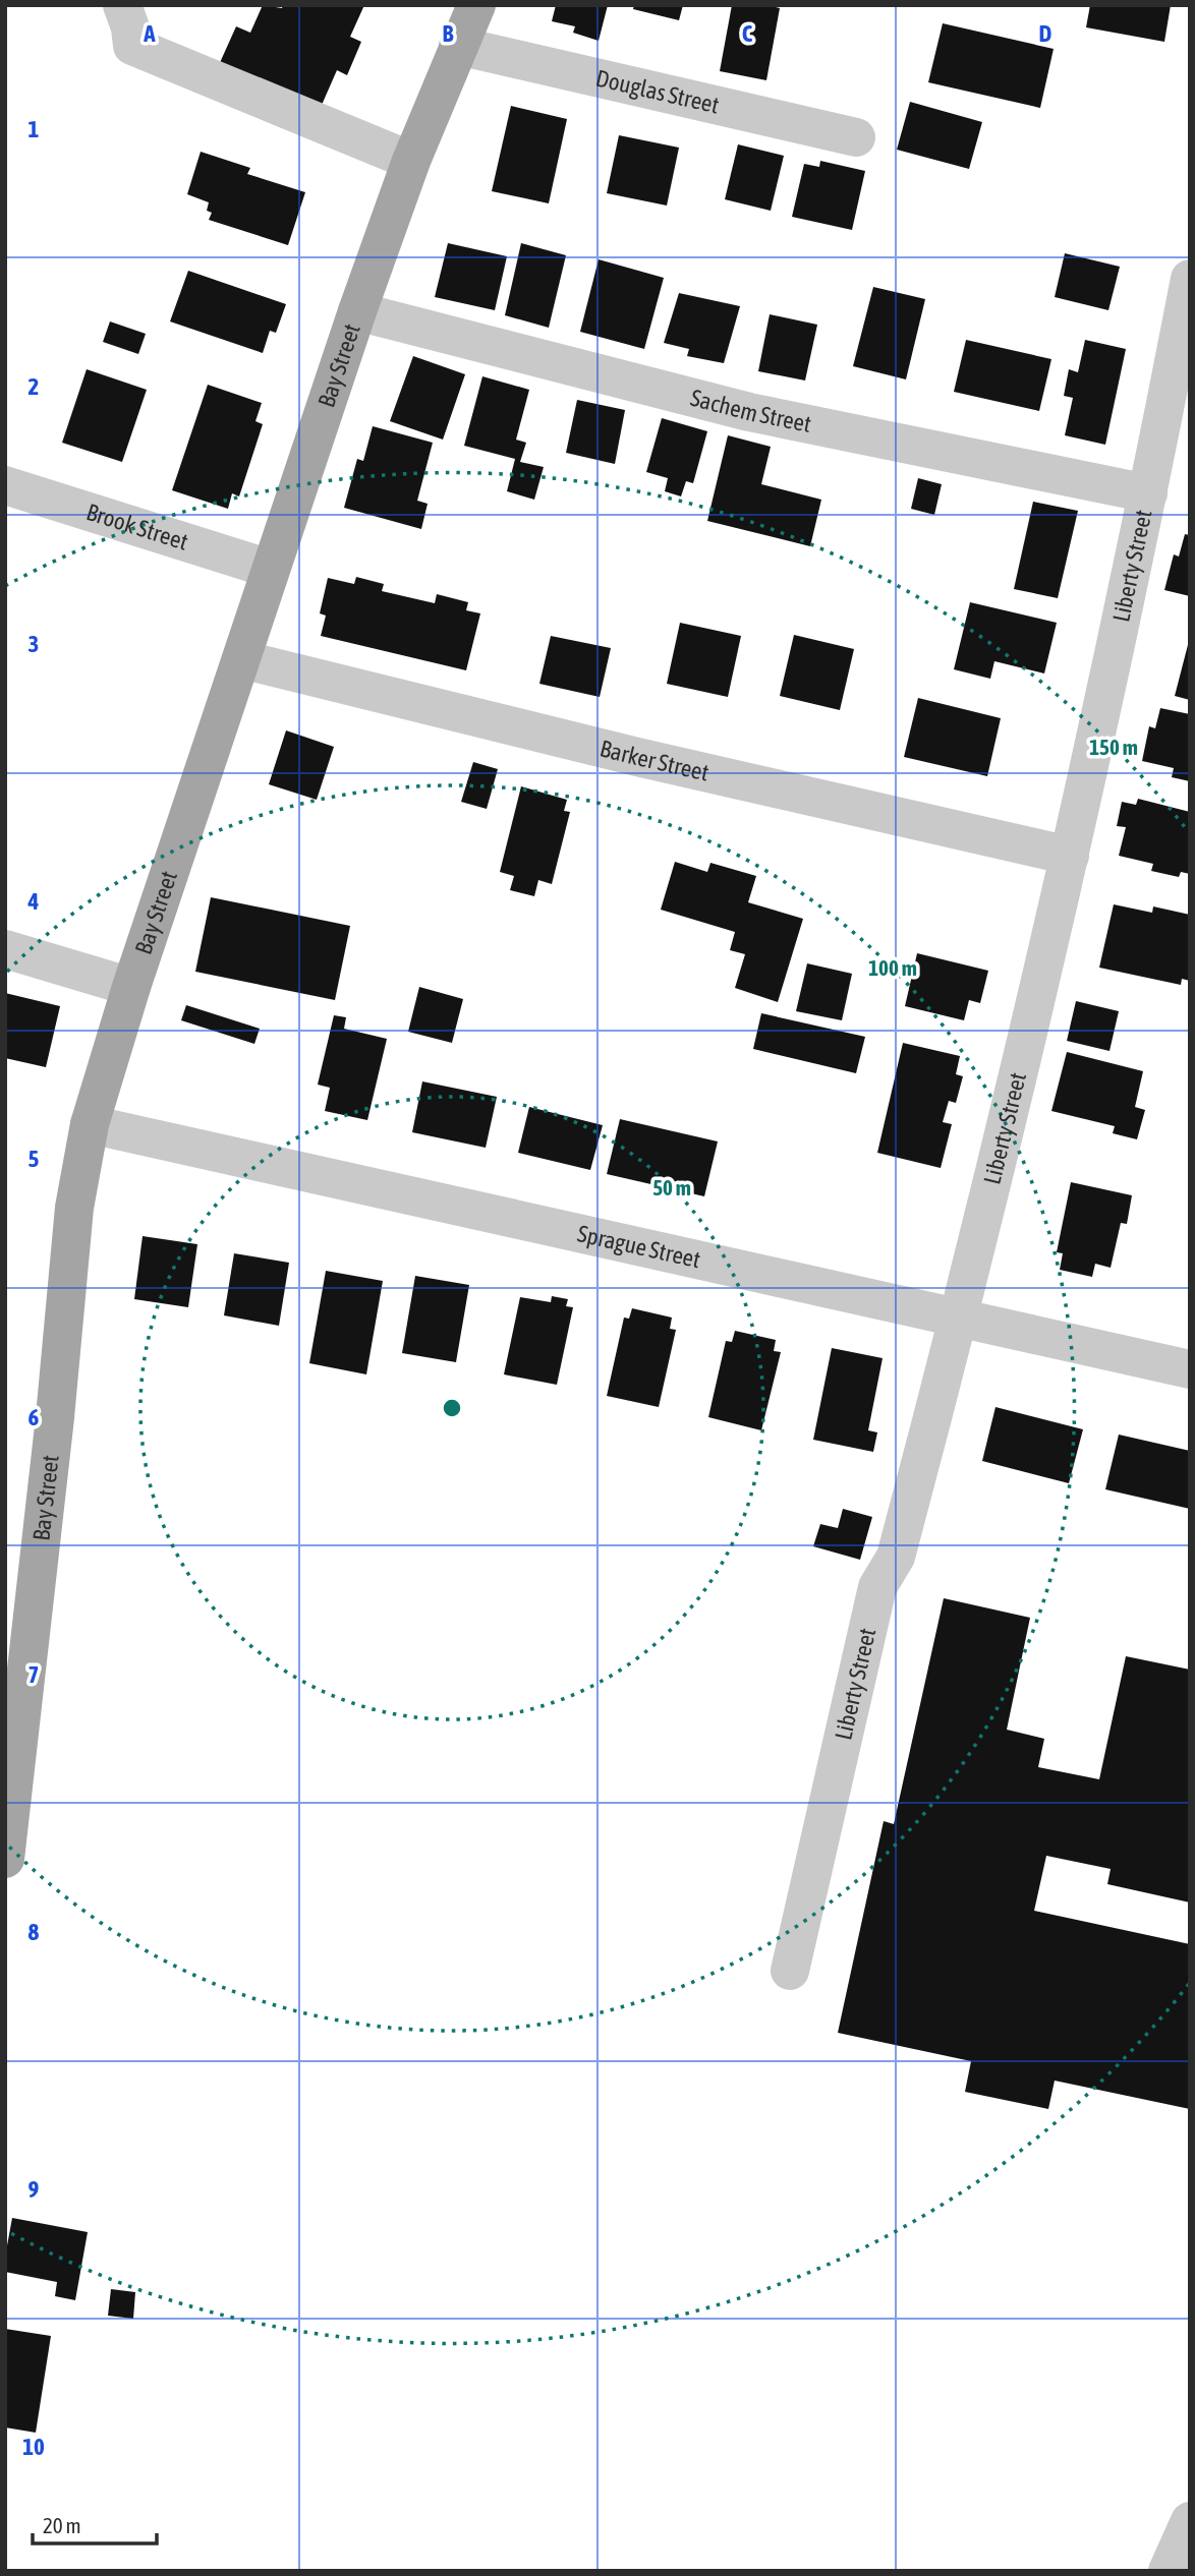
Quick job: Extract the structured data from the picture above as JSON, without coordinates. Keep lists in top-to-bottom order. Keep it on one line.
{"streets":{"main road":["Bay Street"],"street":["Douglas Street","Sachem Street","Brook Street","Liberty Street","Barker Street","Sprague Street"]},"crossings":[["Douglas Street","Bay Street"],["Bay Street","Sachem Street"],["Bay Street","Brook Street"],["Bay Street","Barker Street"],["Bay Street","Sprague Street"],["Sachem Street","Liberty Street"],["Liberty Street","Barker Street"],["Liberty Street","Sprague Street"]],"scale_bar":"20 m","grid":{"columns":["A","B","C","D"],"rows":["1","2","3","4","5","6","7","8","9","10"]},"rings":["150 m","100 m","50 m"]}
